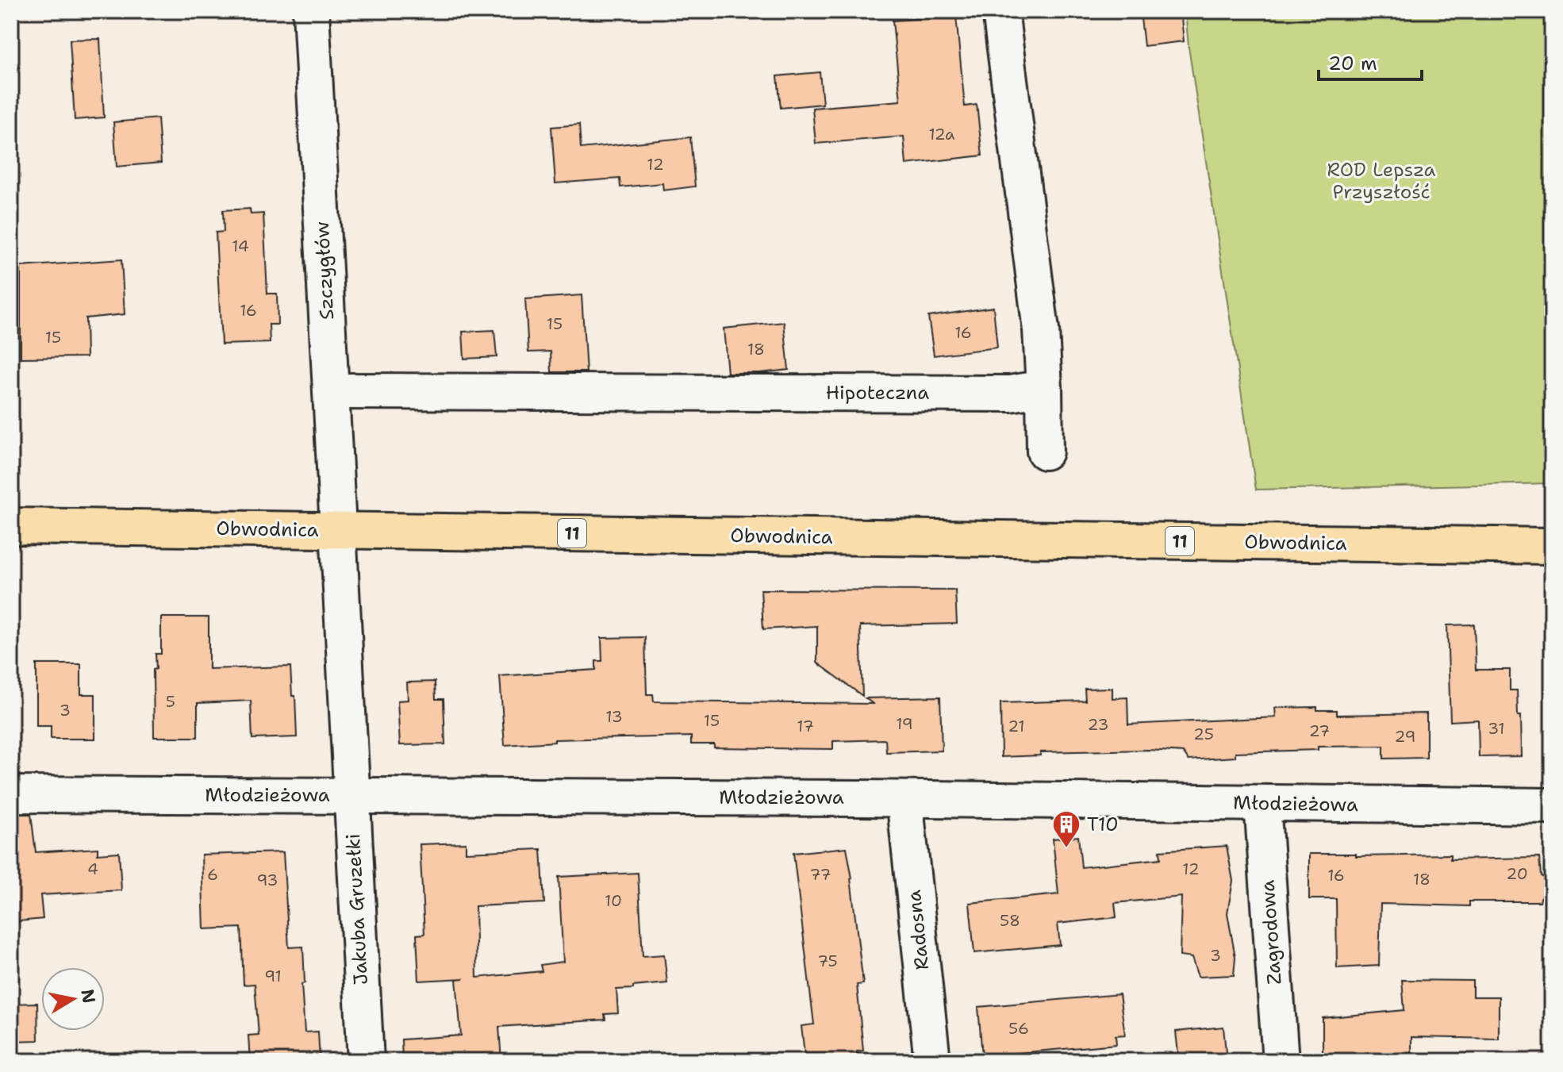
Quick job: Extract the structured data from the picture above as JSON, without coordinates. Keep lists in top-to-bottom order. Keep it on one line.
{"streets":{"highway":["Obwodnica","11"],"street":["Szczygłów","Hipoteczna","Młodzieżowa","Jakuba Gruzełki","Radosna","Zagrodowa"]},"crossings":[["Szczygłów","Hipoteczna"],["Szczygłów","Obwodnica"],["Szczygłów","Jakuba Gruzełki"],["Obwodnica","Jakuba Gruzełki"],["Młodzieżowa","Jakuba Gruzełki"],["Młodzieżowa","Radosna"],["Młodzieżowa","Zagrodowa"]],"parks":["ROD Lepsza Przyszłość"],"places":{"building":["T10"]},"house_numbers":["12a","12","14","16","15","16","15","18","5","3","13","15","19","23","17","21","31","27","25","29","4","12","20","6","77","16","18","93","10","58","3","75","91","56"],"scale_bar":"20 m","north":"right"}
